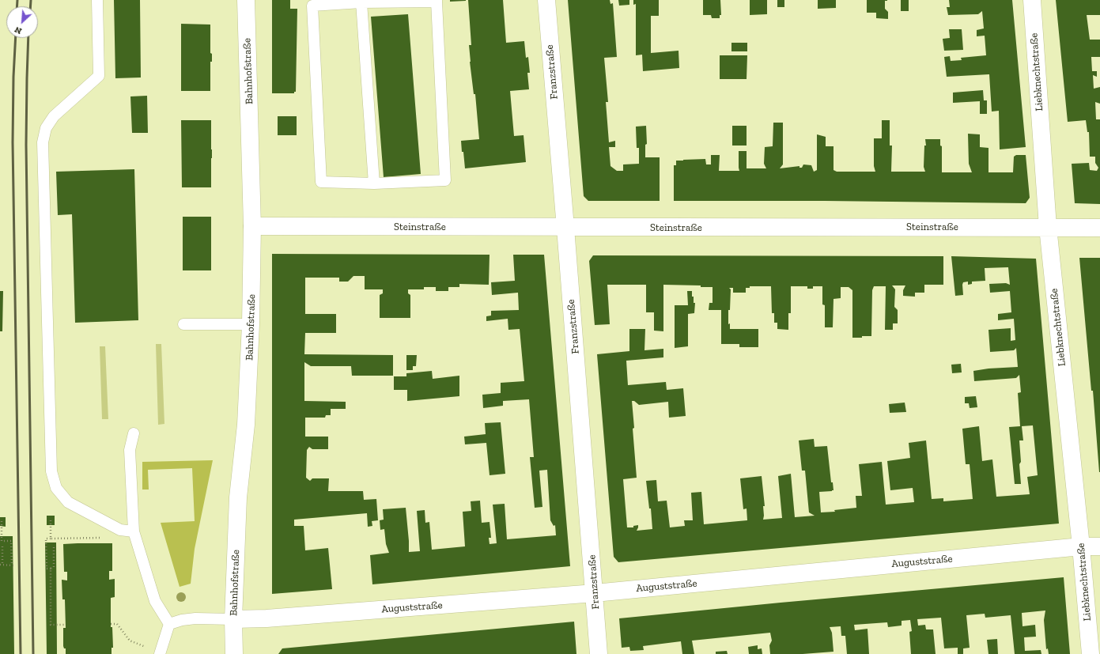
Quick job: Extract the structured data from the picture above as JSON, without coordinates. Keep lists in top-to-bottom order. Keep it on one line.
{"streets":{"street":["Bahnhofstraße","Franzstraße","Liebknechtstraße","Steinstraße","Auguststraße"]},"crossings":[["Bahnhofstraße","Steinstraße"],["Bahnhofstraße","Auguststraße"],["Franzstraße","Steinstraße"],["Franzstraße","Auguststraße"],["Liebknechtstraße","Steinstraße"],["Liebknechtstraße","Auguststraße"]],"north":"bottom left"}
